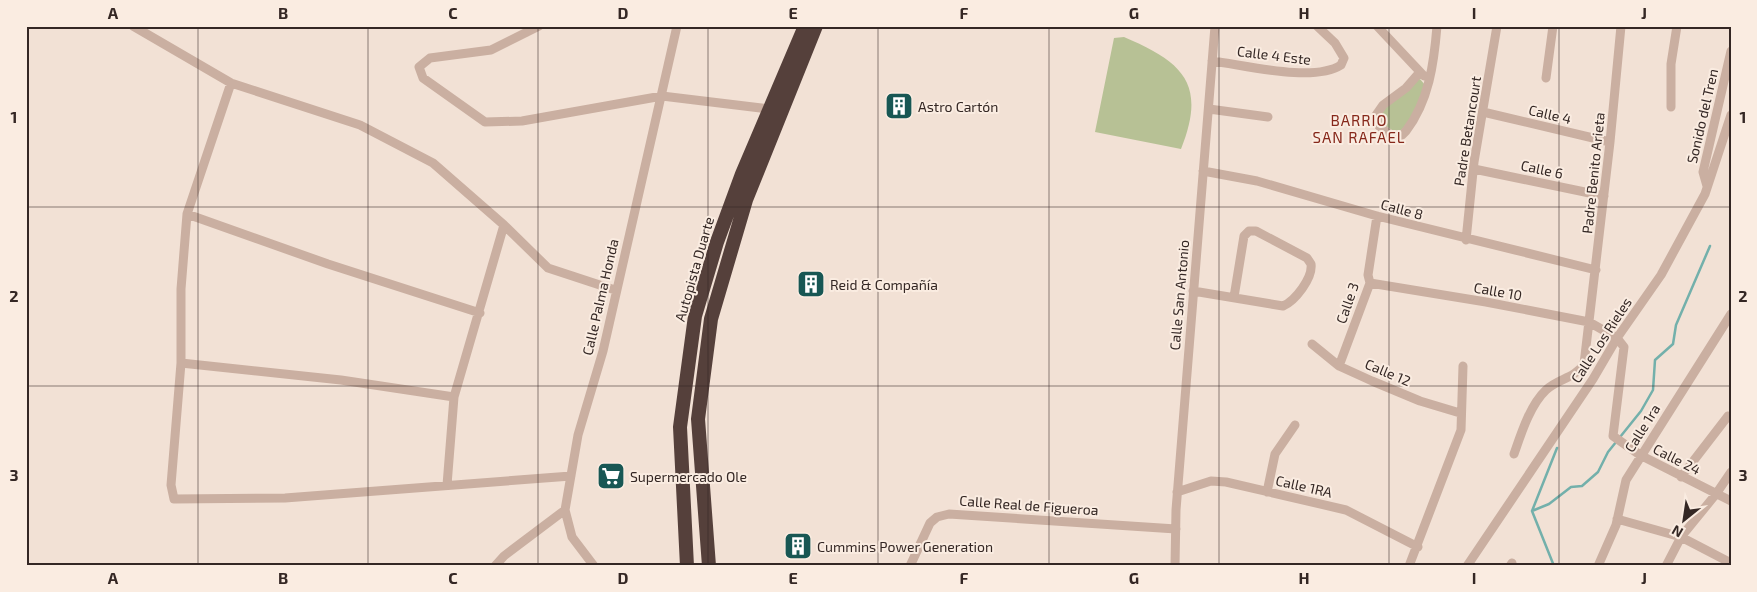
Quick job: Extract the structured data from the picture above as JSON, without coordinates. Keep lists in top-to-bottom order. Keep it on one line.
{"streets":{"highway":["Autopista Duarte"],"street":["Calle 4 Este","Calle 4","Sonido del Tren","Padre Betancourt","Calle 6","Padre Benito Arieta","Calle 8","Calle 10","Calle San Antonio","Calle Palma Honda","Calle 3","Calle Los Rieles","Calle 12","Calle 1ra","Calle 24","Calle 1RA","Calle Real de Figueroa"]},"crossings":[["Calle 4 Este","Calle San Antonio"],["Calle 4","Padre Betancourt"],["Calle 4","Padre Benito Arieta"],["Sonido del Tren","Calle Los Rieles"],["Padre Betancourt","Calle 6"],["Padre Betancourt","Calle 8"],["Calle 6","Padre Benito Arieta"],["Padre Benito Arieta","Calle 8"],["Padre Benito Arieta","Calle 10"],["Calle 8","Calle San Antonio"],["Calle 8","Calle 3"],["Calle 10","Calle 3"],["Calle 10","Calle Los Rieles"],["Calle 10","Calle 24"],["Calle San Antonio","Calle 1RA"],["Calle San Antonio","Calle Real de Figueroa"],["Calle 3","Calle 12"],["Calle Los Rieles","Calle 24"],["Calle 1ra","Calle 24"]],"districts":["BARRIO SAN RAFAEL"],"places":{"building":["Astro Cartón","Reid & Compañía","Cummins Power Generation"],"supermarket":["Supermercado Ole"]},"north":"bottom left","grid":{"columns":["A","B","C","D","E","F","G","H","I","J"],"rows":["1","2","3"]}}
